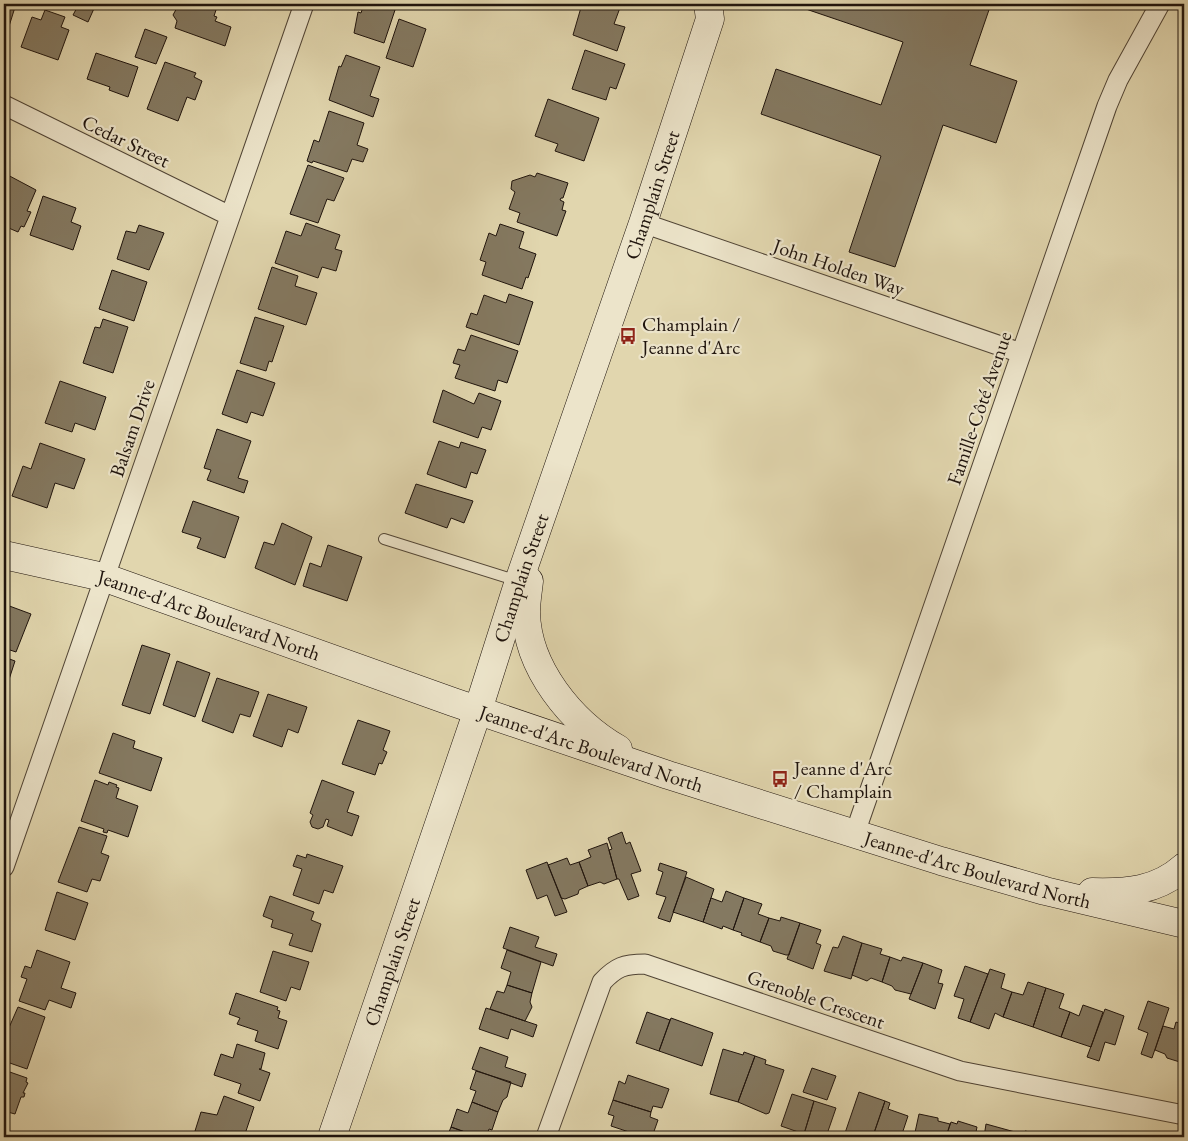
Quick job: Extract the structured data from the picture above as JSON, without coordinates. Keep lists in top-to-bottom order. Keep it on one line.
{"streets":{"main road":["Champlain Street","Jeanne-d'Arc Boulevard North"],"street":["Cedar Street","John Holden Way","Famille-Côté Avenue","Balsam Drive","Grenoble Crescent"]},"crossings":[["Cedar Street","Balsam Drive"],["Champlain Street","John Holden Way"],["Champlain Street","Jeanne-d'Arc Boulevard North"],["John Holden Way","Famille-Côté Avenue"],["Famille-Côté Avenue","Jeanne-d'Arc Boulevard North"],["Balsam Drive","Jeanne-d'Arc Boulevard North"]],"places":{"bus stop":["Champlain / Jeanne d'Arc","Jeanne d'Arc / Champlain"]}}
